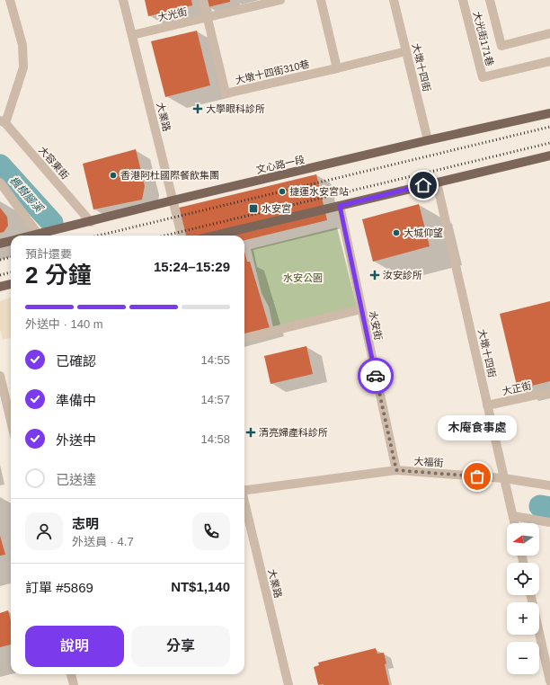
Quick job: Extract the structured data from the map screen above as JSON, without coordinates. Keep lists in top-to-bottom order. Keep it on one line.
{"streets":{"main road":["文心路一段"],"street":["大光街","大光街171巷","大墩十四街","大墩十四街310巷","大業路","大容東街","水安街","大正街","大福街"]},"crossings":[["大光街","大墩十四街310巷"],["大光街","大業路"],["大墩十四街","大墩十四街310巷"],["大墩十四街","文心路一段"],["大墩十四街","大正街"],["大墩十四街","大福街"],["大業路","文心路一段"],["大容東街","文心路一段"],["水安街","大福街"]],"water":["楓樹腳溪"],"parks":["水安公園"],"places":{"health":["大學眼科診所","汝安診所","清亮婦產科診所"],"other":["香港阿杜國際餐飲集團","捷運水安宮站","大城仰望","木庵食事處"],"transit":["水安宮"]},"north":"left","page":{"heading":["2 分鐘","預計還要","15:24–15:29"],"panel":["志明","外送員 · 4.7","訂單 #5869","NT$1,140"],"bar":"外送中 · 140 m","list":[["已確認","14:55"],["準備中","14:57"],["外送中","14:58"],"已送達"],"bubble":"木庵食事處","map_buttons":["+","−"],"buttons":["說明","分享"]}}
